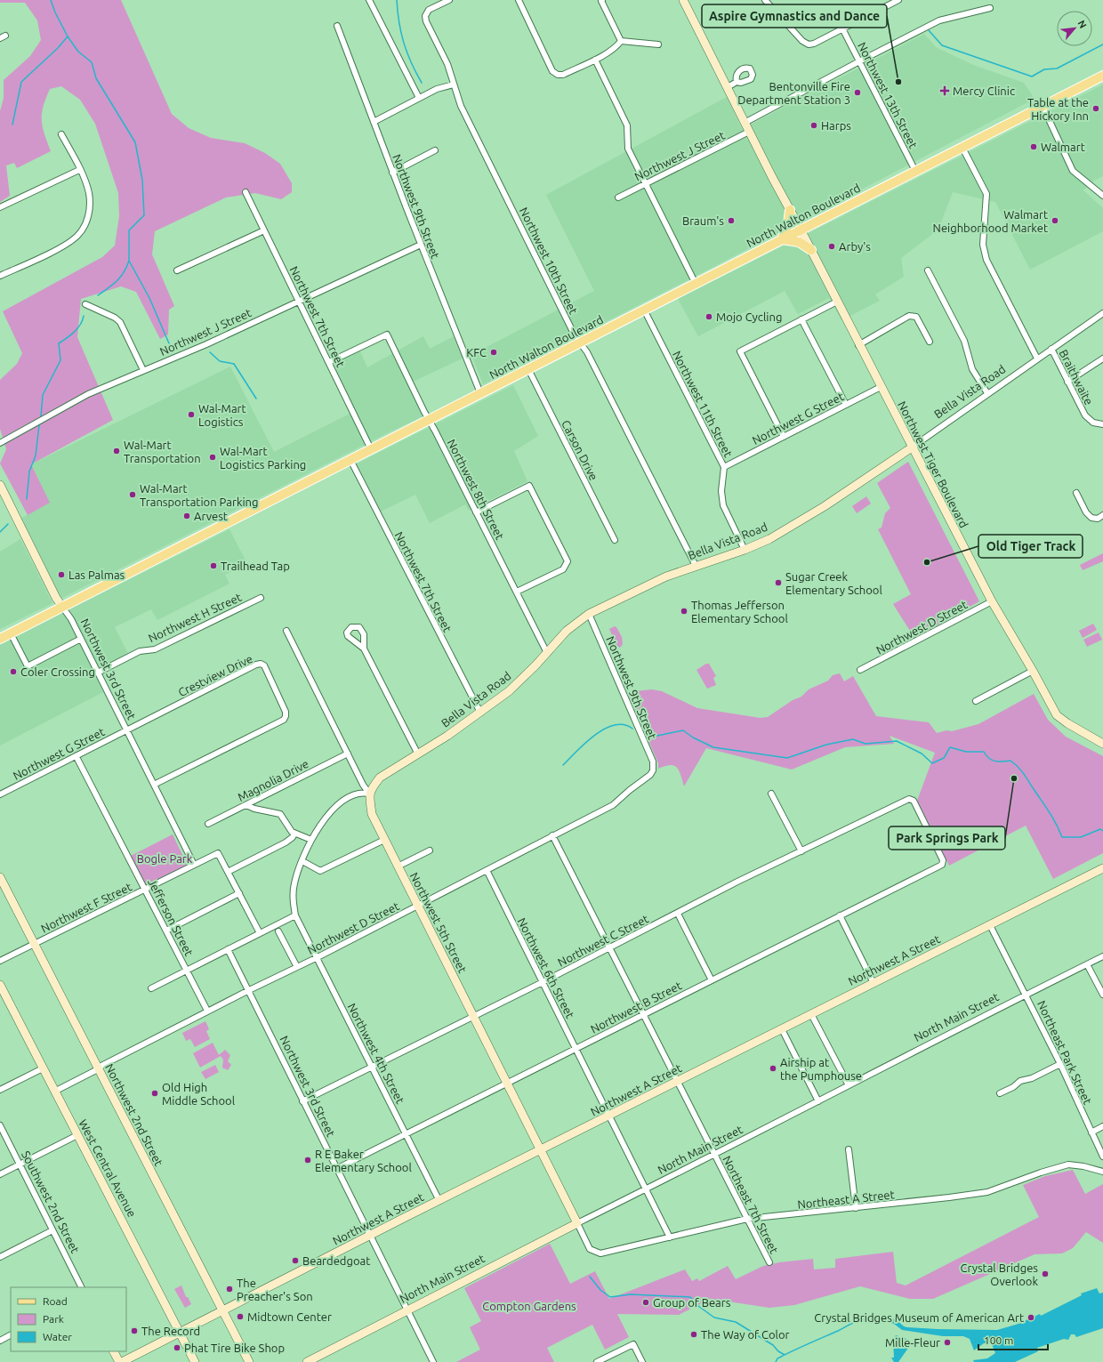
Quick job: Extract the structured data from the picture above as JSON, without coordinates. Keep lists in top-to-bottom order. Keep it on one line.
{"streets":{"main road":["North Walton Boulevard"],"street":["Northwest 13th Street","Northwest J Street","Northwest 9th Street","Northwest 10th Street","Northwest 7th Street","Braithwaite","Bella Vista Road","Northwest 11th Street","Northwest G Street","Carson Drive","Northwest Tiger Boulevard","Northwest 8th Street","Northwest H Street","Northwest D Street","Northwest 3rd Street","Crestview Drive","Magnolia Drive","Northwest F Street","Jefferson Street","Northwest 5th Street","Northwest C Street","Northwest A Street","Northwest 6th Street","Northwest B Street","North Main Street","Northeast Park Street","Northwest 4th Street","Northwest 2nd Street","West Central Avenue","Northeast A Street","Southwest 2nd Street","Northeast 7th Street"]},"crossings":[["Northwest 13th Street","North Walton Boulevard"],["Northwest J Street","Northwest 9th Street"],["Northwest J Street","Northwest 7th Street"],["Northwest J Street","Northwest Tiger Boulevard"],["Northwest 9th Street","North Walton Boulevard"],["Northwest 9th Street","Bella Vista Road"],["Northwest 9th Street","Northwest D Street"],["North Walton Boulevard","Northwest 10th Street"],["North Walton Boulevard","Northwest 7th Street"],["North Walton Boulevard","Northwest 11th Street"],["North Walton Boulevard","Carson Drive"],["North Walton Boulevard","Northwest Tiger Boulevard"],["North Walton Boulevard","Northwest 8th Street"],["North Walton Boulevard","Northwest 3rd Street"],["Northwest 10th Street","Bella Vista Road"],["Northwest 7th Street","Bella Vista Road"],["Northwest 7th Street","Northwest 8th Street"],["Braithwaite","Bella Vista Road"],["Bella Vista Road","Northwest 11th Street"],["Bella Vista Road","Northwest Tiger Boulevard"],["Bella Vista Road","Northwest 8th Street"],["Bella Vista Road","Northwest 5th Street"],["Northwest 11th Street","Northwest G Street"],["Northwest G Street","Northwest Tiger Boulevard"],["Northwest G Street","Northwest 3rd Street"],["Northwest G Street","Crestview Drive"],["Northwest G Street","Jefferson Street"],["Northwest Tiger Boulevard","Northwest D Street"],["Northwest H Street","Northwest 3rd Street"],["Northwest D Street","Northwest 3rd Street"],["Northwest D Street","Jefferson Street"],["Northwest D Street","Northwest 5th Street"],["Northwest D Street","Northwest 6th Street"],["Northwest D Street","Northwest 4th Street"],["Northwest D Street","Northwest 2nd Street"],["Northwest D Street","West Central Avenue"],["Northwest 3rd Street","Crestview Drive"],["Northwest 3rd Street","Northwest F Street"],["Northwest 3rd Street","Northwest C Street"],["Northwest 3rd Street","Northwest A Street"],["Northwest 3rd Street","Northwest B Street"],["Northwest 3rd Street","North Main Street"],["Magnolia Drive","Northwest 5th Street"],["Northwest F Street","Jefferson Street"],["Northwest F Street","Northwest 2nd Street"],["Northwest 5th Street","Northwest C Street"],["Northwest 5th Street","Northwest A Street"],["Northwest 5th Street","Northwest B Street"],["Northwest 5th Street","North Main Street"],["Northwest 5th Street","Northeast A Street"],["Northwest C Street","Northwest 6th Street"],["Northwest C Street","Northwest B Street"],["Northwest C Street","Northwest 4th Street"],["Northwest A Street","Northwest 6th Street"],["Northwest A Street","Northeast Park Street"],["Northwest A Street","Northwest 4th Street"],["Northwest A Street","Northwest 2nd Street"],["Northwest A Street","West Central Avenue"],["Northwest 6th Street","Northwest B Street"],["Northwest 6th Street","North Main Street"],["Northwest 6th Street","Northeast A Street"],["Northwest B Street","Northwest 4th Street"],["North Main Street","Northeast Park Street"],["North Main Street","Northeast A Street"],["North Main Street","Northeast 7th Street"],["Northeast A Street","Northeast 7th Street"]],"parks":["Bogle Park","Compton Gardens"],"places":{"other":["Aspire Gymnastics and Dance","Bentonville Fire Department Station 3","Table at the Hickory Inn","Harps","Walmart","Braum's","Walmart Neighborhood Market","Arby's","Mojo Cycling","KFC","Wal-Mart Logistics","Wal-Mart Transportation","Wal-Mart Logistics Parking","Wal-Mart Transportation Parking","Arvest","Old Tiger Track","Trailhead Tap","Las Palmas","Sugar Creek Elementary School","Thomas Jefferson Elementary School","Coler Crossing","Park Springs Park","Airship at the Pumphouse","Old High Middle School","R E Baker Elementary School","Beardedgoat","Crystal Bridges Overlook","The Preacher's Son","Group of Bears","Midtown Center","Crystal Bridges Museum of American Art","The Record","The Way of Color","Mille-Fleur","Phat Tire Bike Shop"],"health":["Mercy Clinic"]},"legend":["Road","Park","Water"],"scale_bar":"100 m","north":"top right"}
